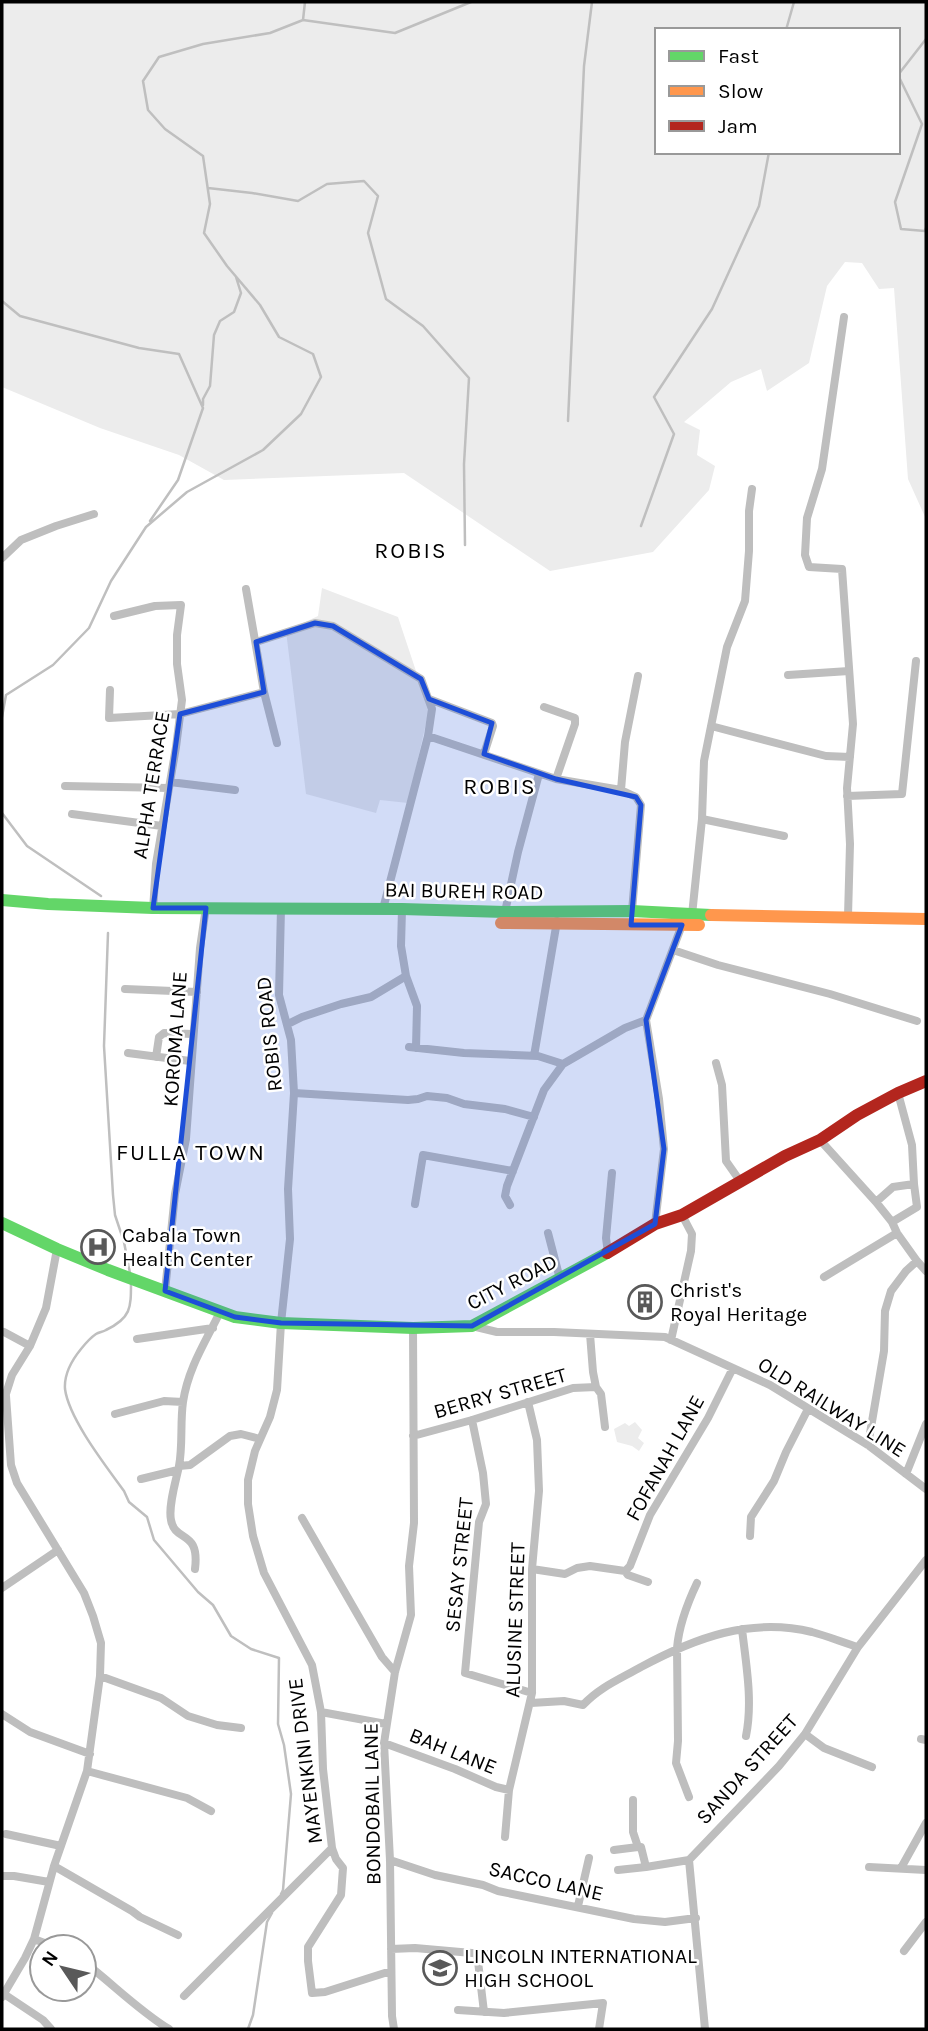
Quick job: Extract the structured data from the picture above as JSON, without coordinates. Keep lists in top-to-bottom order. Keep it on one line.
{"streets":{"main road":["BAI BUREH ROAD","CITY ROAD"],"street":["ALPHA TERRACE","ROBIS ROAD","KOROMA LANE","BERRY STREET","OLD RAILWAY LINE","FOFANAH LANE","SESAY STREET","ALUSINE STREET","BAH LANE","MAYENKINI DRIVE","SANDA STREET","BONDOBAIL LANE","SACCO LANE"]},"crossings":[["ALPHA TERRACE","BAI BUREH ROAD"],["BAI BUREH ROAD","ROBIS ROAD"],["BAI BUREH ROAD","KOROMA LANE"],["ROBIS ROAD","CITY ROAD"],["ROBIS ROAD","MAYENKINI DRIVE"],["KOROMA LANE","CITY ROAD"],["CITY ROAD","OLD RAILWAY LINE"],["CITY ROAD","MAYENKINI DRIVE"],["CITY ROAD","BONDOBAIL LANE"],["BERRY STREET","SESAY STREET"],["BERRY STREET","ALUSINE STREET"],["BERRY STREET","BONDOBAIL LANE"],["OLD RAILWAY LINE","FOFANAH LANE"],["SESAY STREET","ALUSINE STREET"],["ALUSINE STREET","BAH LANE"],["BAH LANE","BONDOBAIL LANE"],["MAYENKINI DRIVE","BONDOBAIL LANE"],["BONDOBAIL LANE","SACCO LANE"]],"districts":["ROBIS","ROBIS","FULLA TOWN"],"places":{"hospital":["Cabala Town Health Center"],"building":["Christ's Royal Heritage"],"school or university":["LINCOLN INTERNATIONAL HIGH SCHOOL"]},"legend":["Fast","Slow","Jam"],"north":"top left"}
